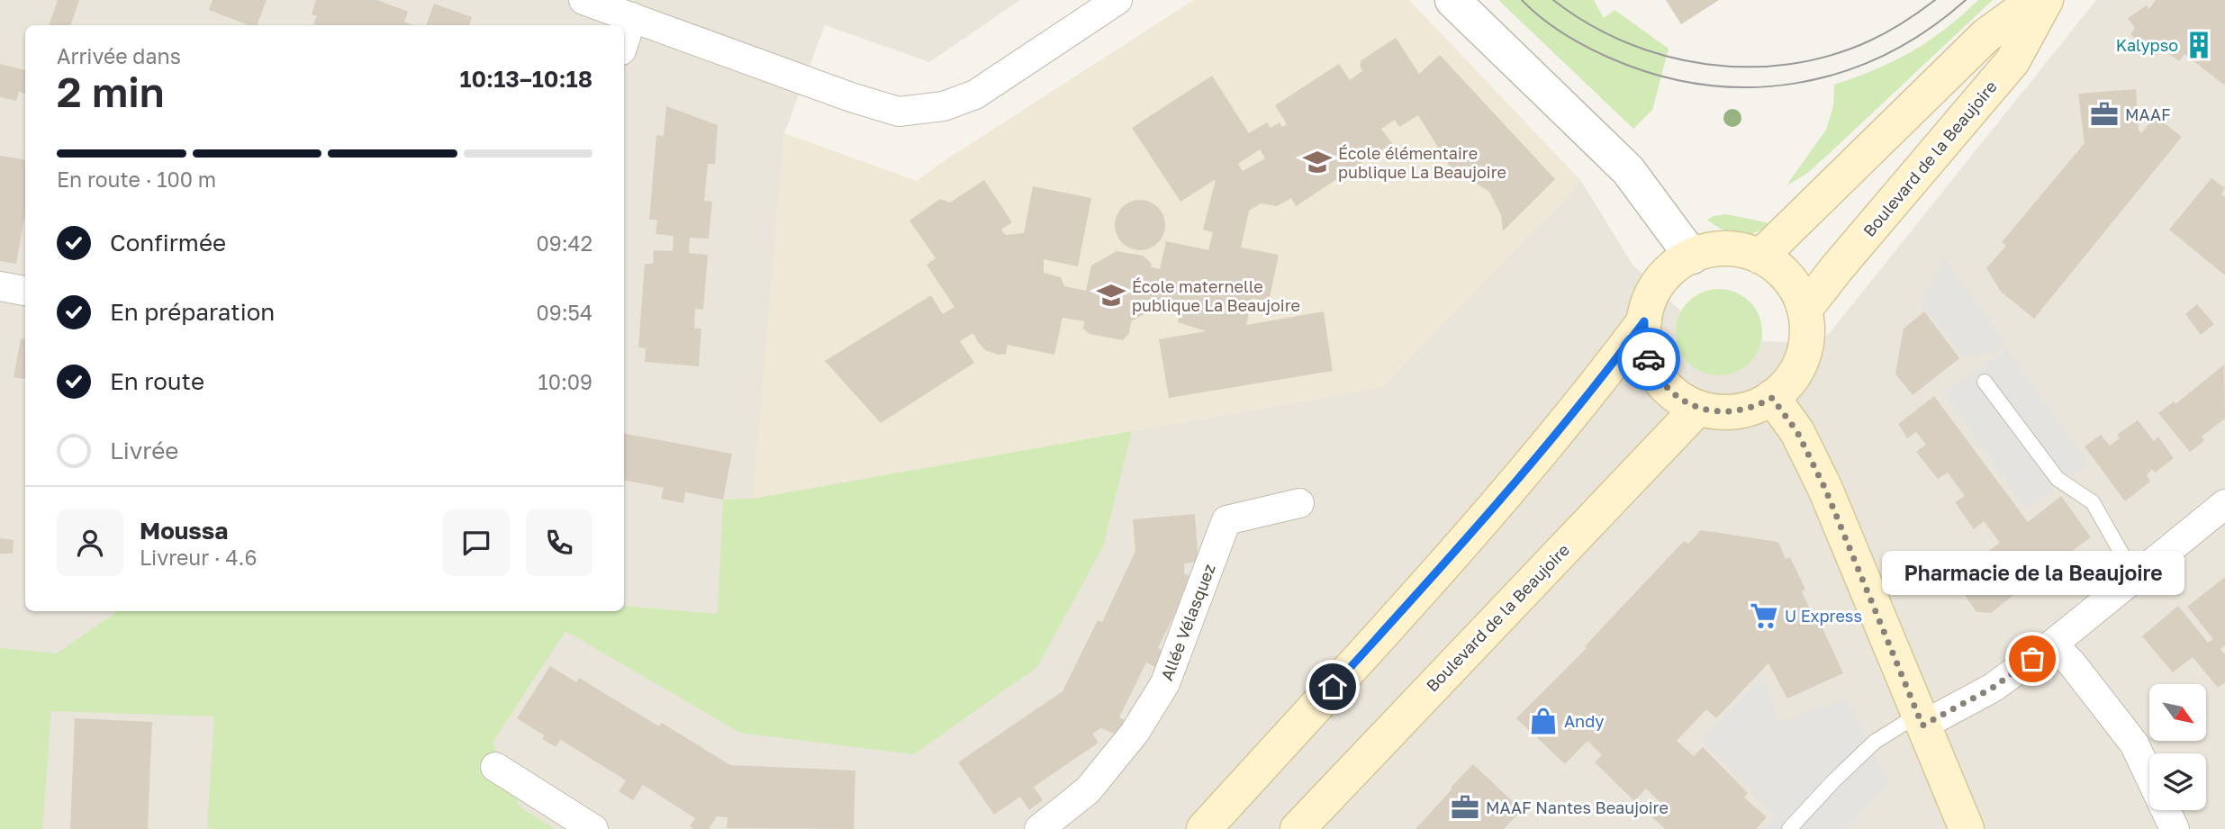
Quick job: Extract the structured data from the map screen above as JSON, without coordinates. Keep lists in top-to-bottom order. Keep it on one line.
{"streets":{"main road":["Boulevard de la Beaujoire"],"street":["Allée Vélasquez"]},"places":{"building":["Kalypso"],"office":["MAAF","MAAF Nantes Beaujoire"],"school or university":["École élémentaire publique La Beaujoire","École maternelle publique La Beaujoire"],"supermarket":["U Express"],"other":["Pharmacie de la Beaujoire"],"shop":["Andy"]},"north":"bottom right","page":{"heading":["2 min","Arrivée dans","10:13–10:18"],"panel":["Moussa","Livreur · 4.6"],"bar":"En route · 100 m","list":[["Confirmée","09:42"],["En préparation","09:54"],["En route","10:09"],"Livrée"],"bubble":"Pharmacie de la Beaujoire"}}
